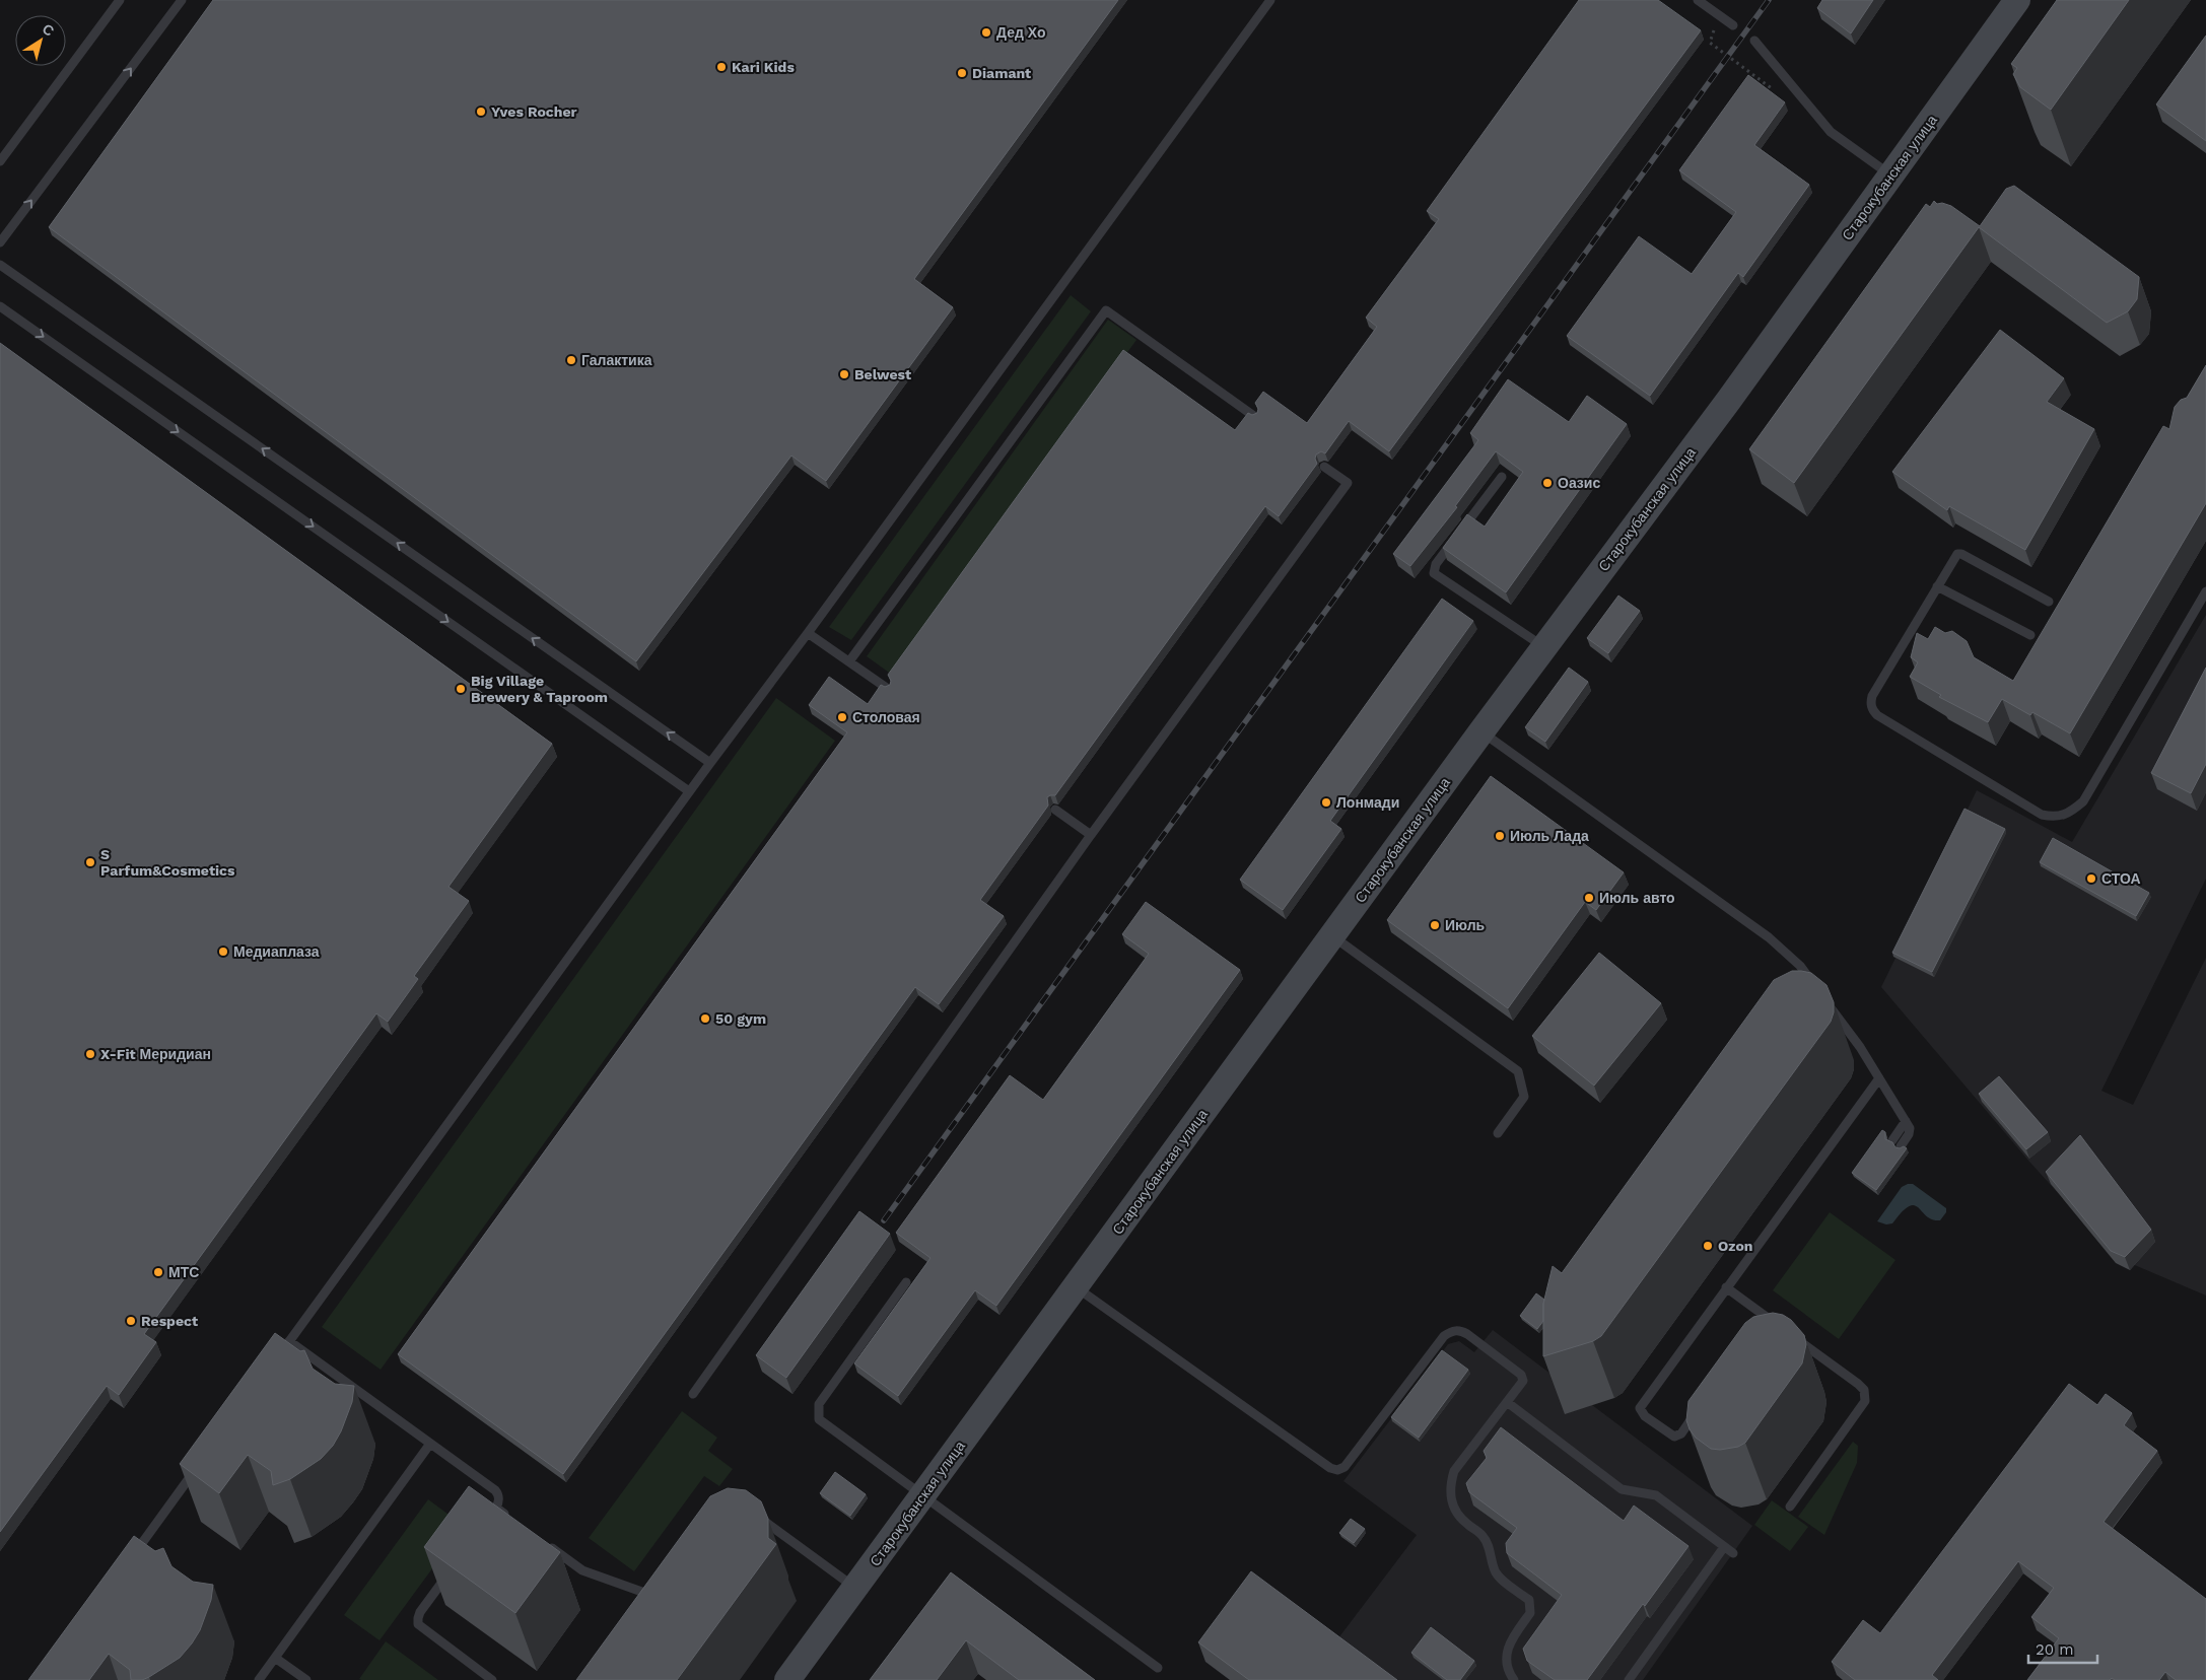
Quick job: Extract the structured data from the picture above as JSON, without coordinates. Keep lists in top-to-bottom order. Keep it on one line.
{"streets":{"street":["Старокубанская улица"]},"places":["Дед Хо","Kari Kids","Diamant","Yves Rocher","Галактика","Belwest","Оазис","Big Village Brewery & Taproom","Столовая","Лонмади","Июль Лада","S Parfum&Cosmetics","СТОА","Июль авто","Июль","Медиаплаза","50 gym","X-Fit Меридиан","Ozon","МТС","Respect"],"scale_bar":"20 m","north":"top right"}
